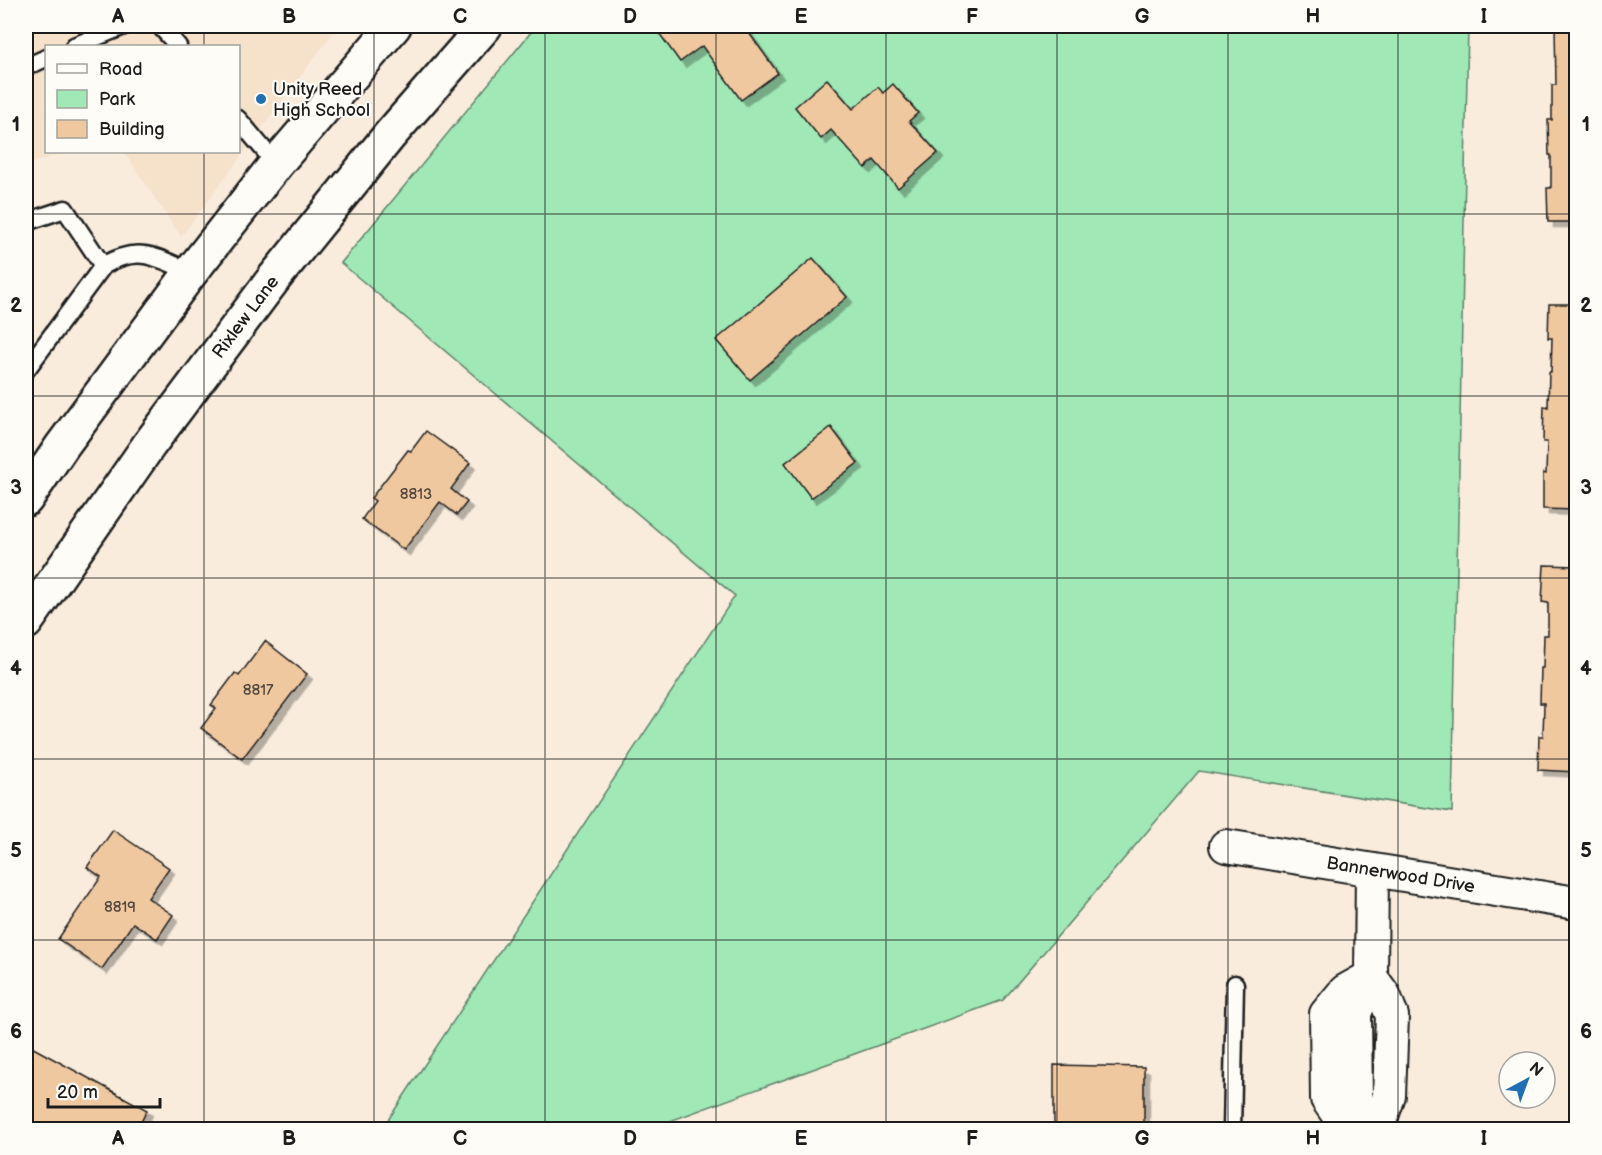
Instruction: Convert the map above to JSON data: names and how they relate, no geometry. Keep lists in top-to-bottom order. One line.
{"streets":{"street":["Rixlew Lane","Bannerwood Drive"]},"places":["Unity Reed High School"],"house_numbers":["8813","8817","8819"],"legend":["Road","Park","Building"],"scale_bar":"20 m","north":"top right","grid":{"columns":["A","B","C","D","E","F","G","H","I"],"rows":["1","2","3","4","5","6"]}}
